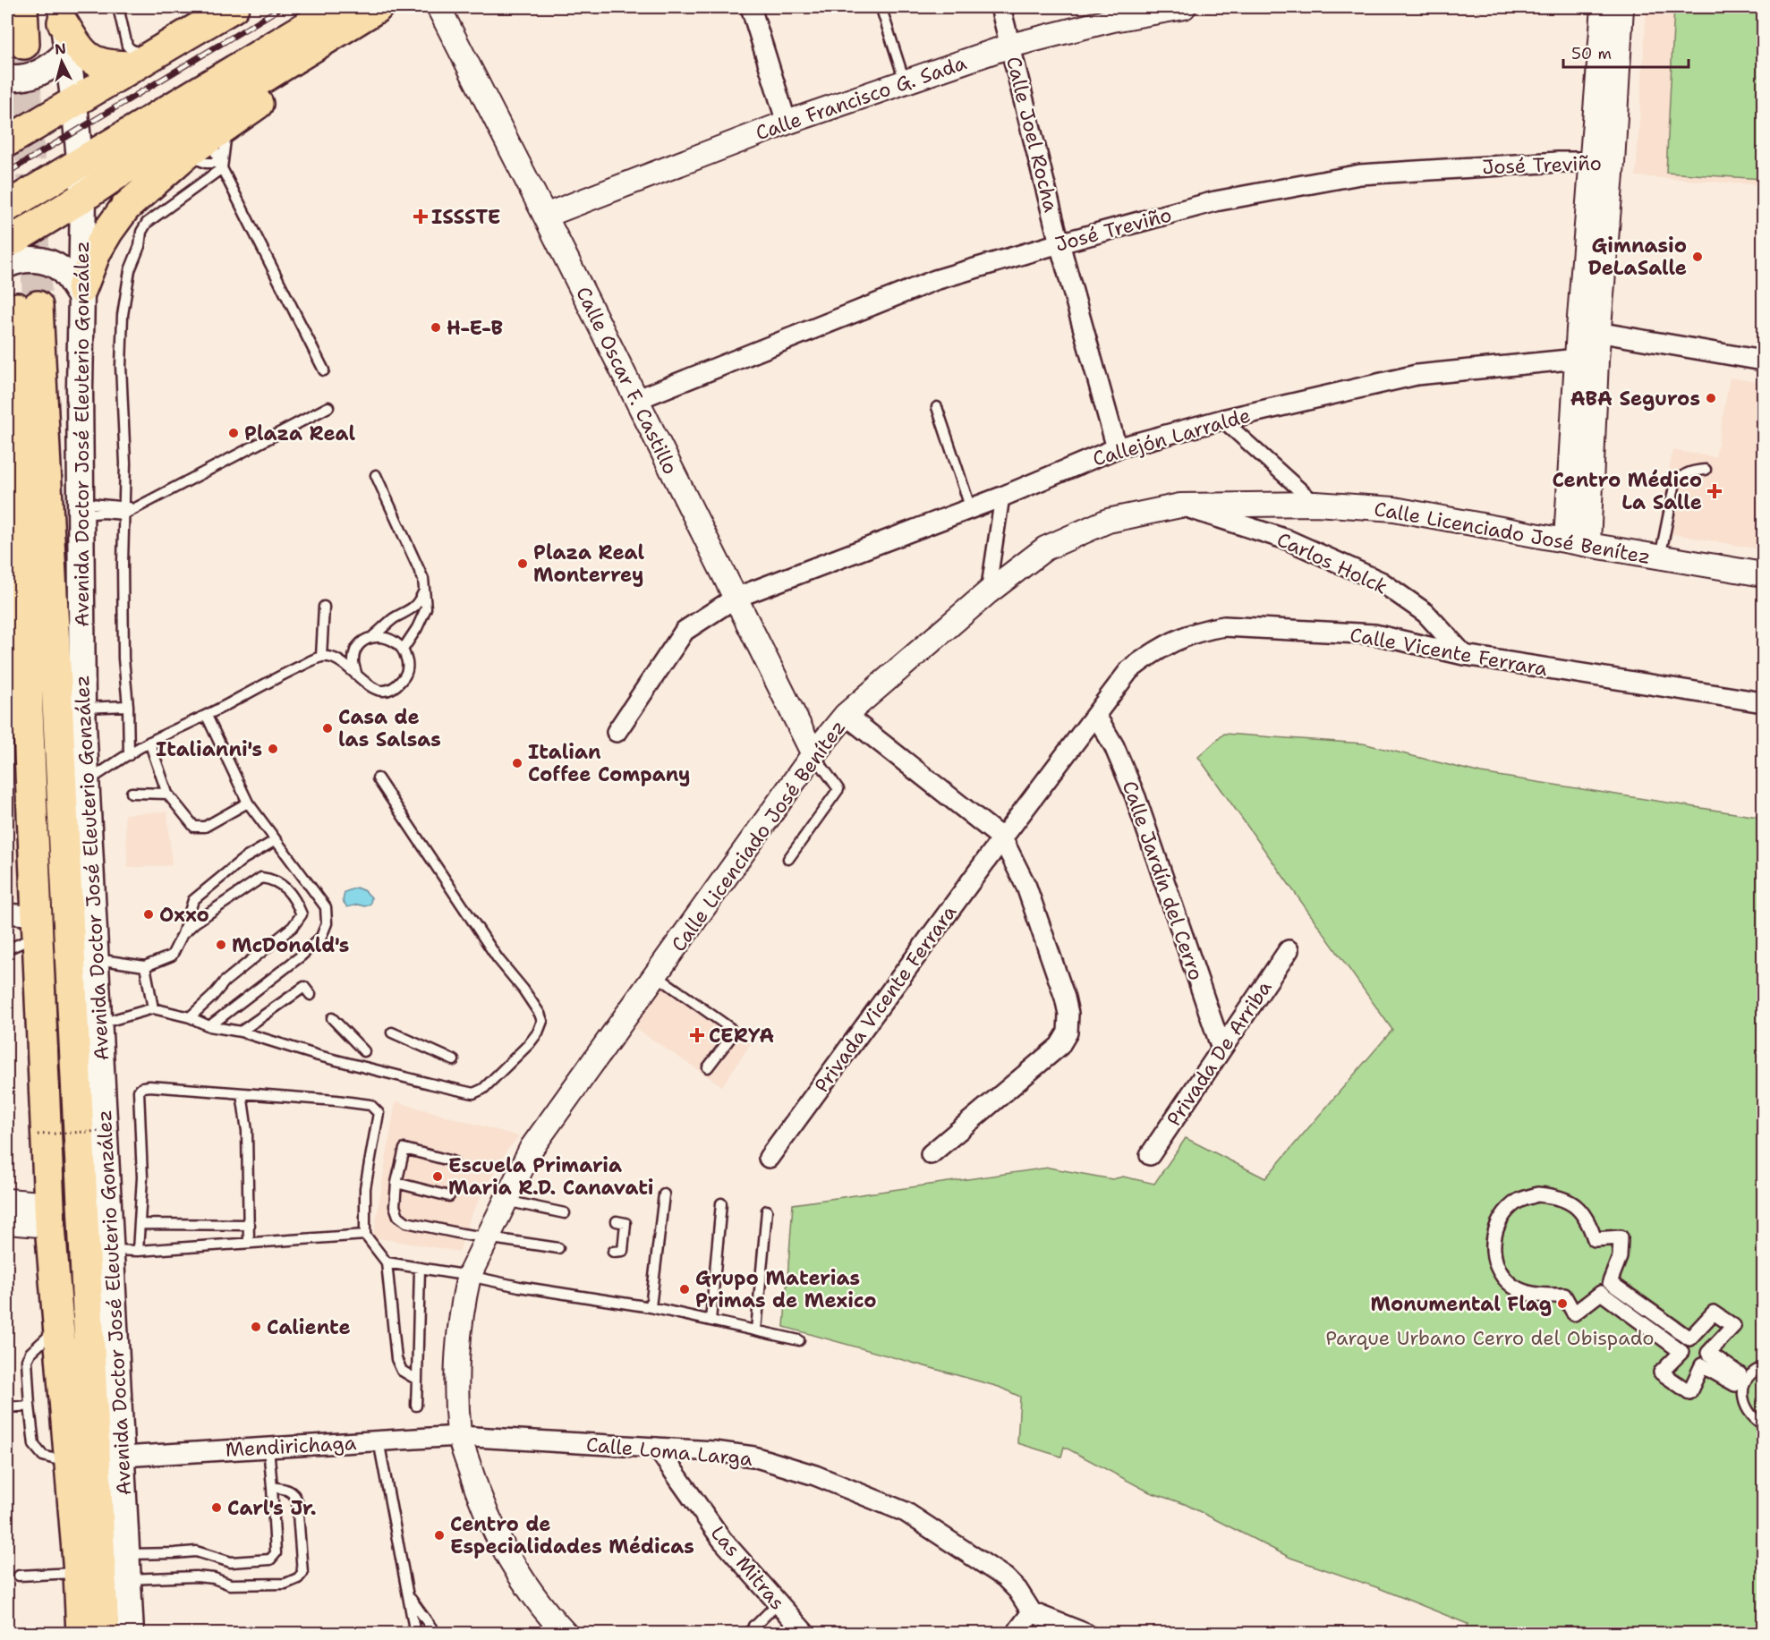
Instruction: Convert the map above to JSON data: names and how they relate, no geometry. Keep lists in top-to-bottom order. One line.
{"streets":{"main road":["Avenida Doctor José Eleuterio González"],"street":["Calle Francisco G. Sada","Calle Joel Rocha","José Treviño","Calle Oscar F. Castillo","Callejón Larralde","Calle Licenciado José Benítez","Carlos Holck","Calle Vicente Ferrara","Calle Jardín del Cerro","Privada Vicente Ferrara","Privada De Arriba","Mendirichaga","Calle Loma Larga","Las Mitras"]},"crossings":[["Calle Francisco G. Sada","Calle Joel Rocha"],["Calle Francisco G. Sada","Calle Oscar F. Castillo"],["Calle Joel Rocha","José Treviño"],["Calle Joel Rocha","Callejón Larralde"],["José Treviño","Calle Oscar F. Castillo"],["Calle Oscar F. Castillo","Callejón Larralde"],["Calle Oscar F. Castillo","Calle Licenciado José Benítez"],["Avenida Doctor José Eleuterio González","Mendirichaga"],["Calle Licenciado José Benítez","Carlos Holck"],["Calle Licenciado José Benítez","Mendirichaga"],["Calle Licenciado José Benítez","Calle Loma Larga"],["Carlos Holck","Calle Vicente Ferrara"],["Calle Vicente Ferrara","Calle Jardín del Cerro"],["Calle Vicente Ferrara","Privada Vicente Ferrara"],["Calle Jardín del Cerro","Privada De Arriba"],["Mendirichaga","Calle Loma Larga"],["Calle Loma Larga","Las Mitras"]],"parks":["Parque Urbano Cerro del Obispado"],"places":{"health":["ISSSTE","Centro Médico La Salle","CERYA"],"other":["Gimnasio DeLaSalle","H-E-B","ABA Seguros","Plaza Real","Plaza Real Monterrey","Casa de las Salsas","Italianni's","Italian Coffee Company","Oxxo","McDonald's","Escuela Primaria Maria R.D. Canavati","Grupo Materias Primas de Mexico","Monumental Flag","Caliente","Carl's Jr.","Centro de Especialidades Médicas"]},"scale_bar":"50 m","north":"top"}
